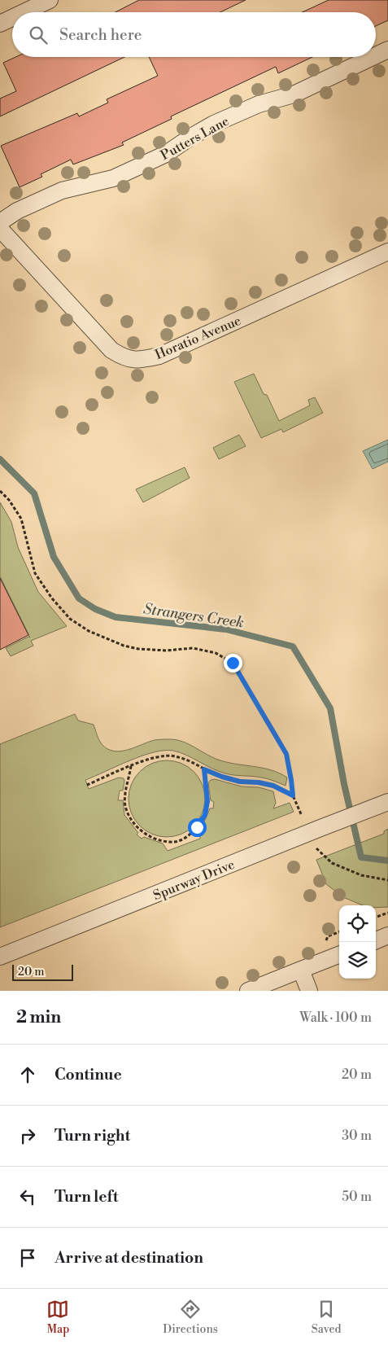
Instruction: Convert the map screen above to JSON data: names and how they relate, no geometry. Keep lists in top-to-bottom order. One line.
{"streets":{"street":["Putters Lane","Horatio Avenue","Spurway Drive"]},"water":["Strangers Creek"],"scale_bar":"20 m","page":{"search":"Search here","scale":"20 m","heading":["2 min","Walk · 100 m"],"list":[["Continue","20 m"],["Turn right","30 m"],["Turn left","50 m"],"Arrive at destination"],"nav":["Map","Directions","Saved"]}}
